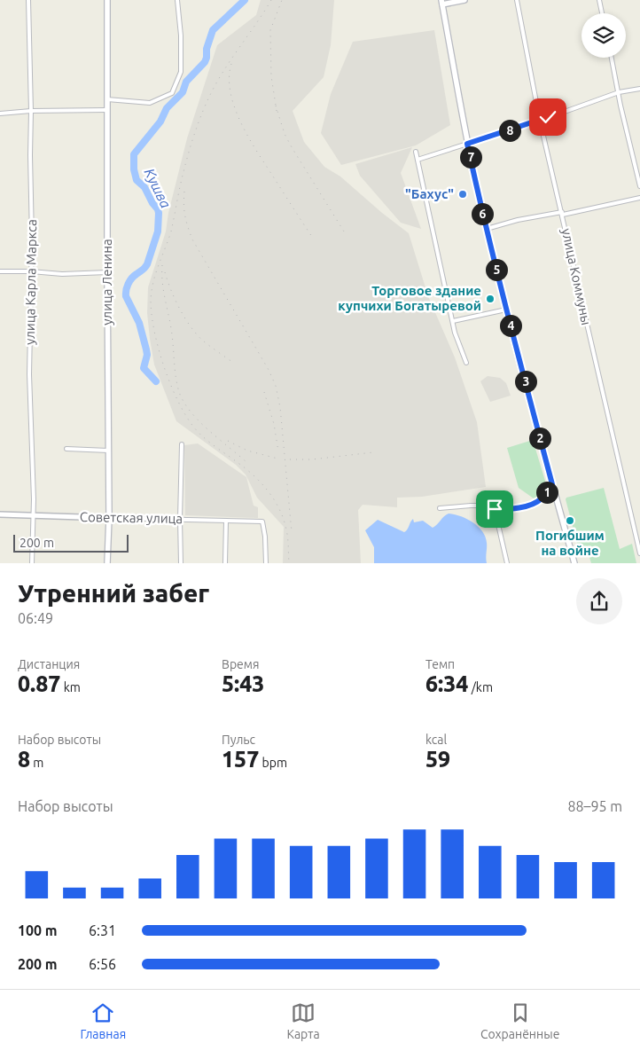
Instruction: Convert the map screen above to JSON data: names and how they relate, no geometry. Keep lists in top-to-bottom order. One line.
{"streets":{"main road":["улица Ленина"],"street":["улица Коммуны","улица Карла Маркса","Советская улица"]},"crossings":[["улица Карла Маркса","Советская улица"],["улица Ленина","Советская улица"]],"water":["Кушва"],"places":["\"Бахус\"","Торговое здание купчихи Богатыревой","Погибшим на войне"],"scale_bar":"200 m","page":{"pins":["8","7","6","5","4","3","2","1"],"scale":"200 m","heading":["Утренний забег","06:49"],"stats":[["Дистанция","0.87 km"],["Время","5:43"],["Темп","6:34 /km"],["Набор высоты","8 m"],["Пульс","157 bpm"],["kcal","59"]],"chart":["Набор высоты","88–95 m"],"list":[{"name":"100 m","note":"6:31"},{"name":"200 m","note":"6:56"}],"tabs":["Главная","Карта","Сохранённые"]}}
